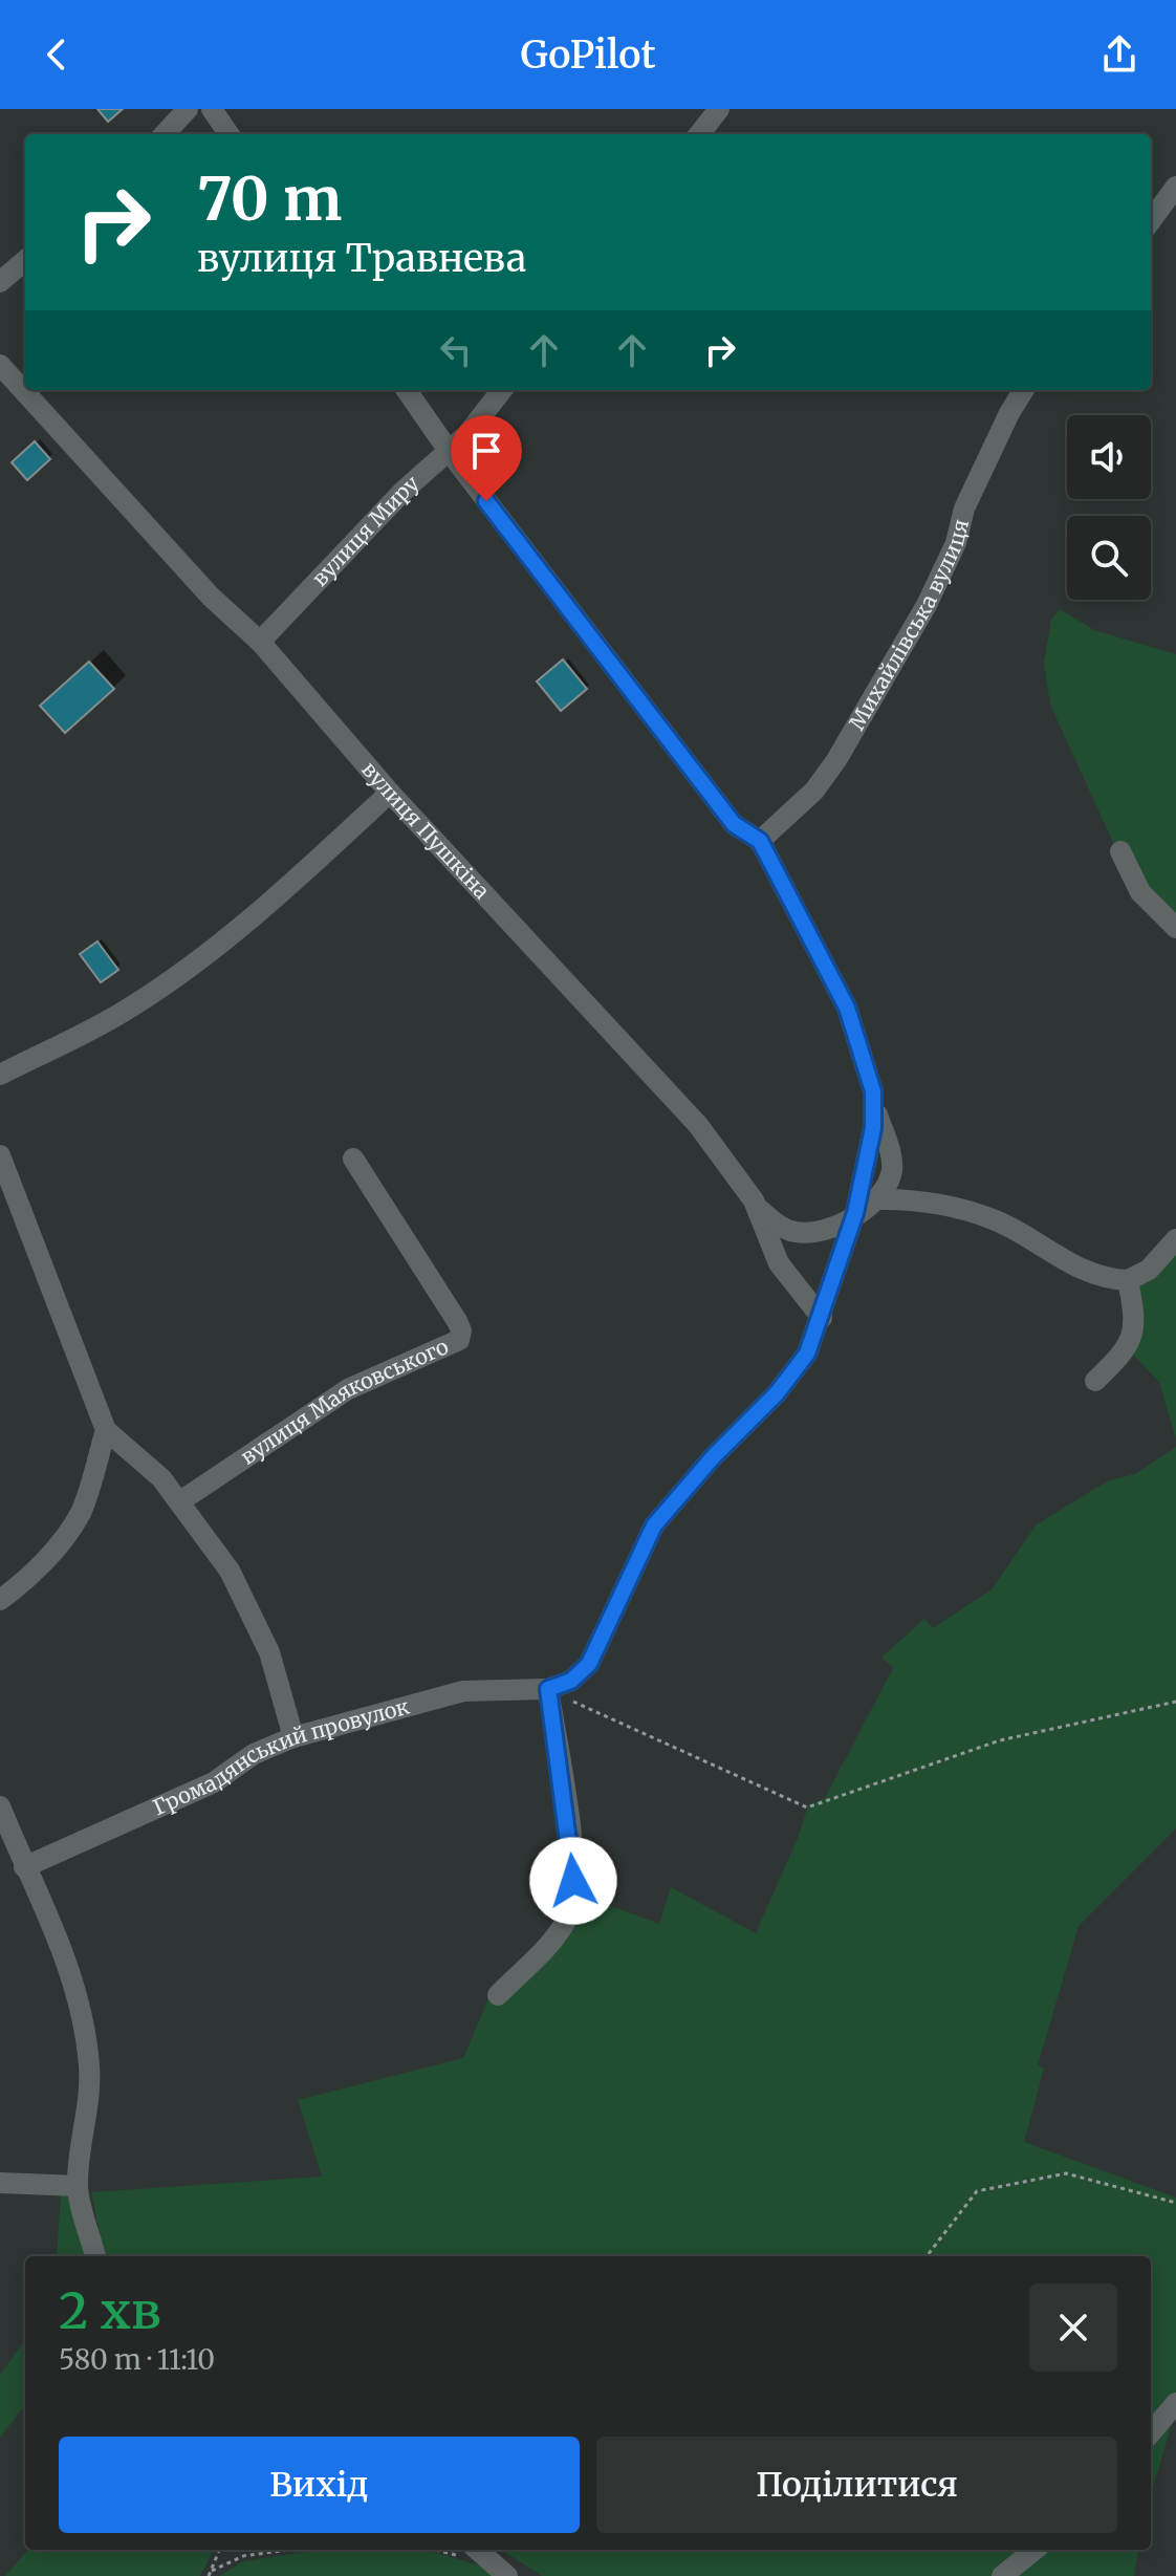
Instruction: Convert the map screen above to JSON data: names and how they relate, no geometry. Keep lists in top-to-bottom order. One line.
{"streets":{"street":["вулиця Миру","Михайлівська вулиця","вулиця Пушкіна","вулиця Маяковського","Громадянський провулок"]},"crossings":[["вулиця Миру","вулиця Пушкіна"]],"page":{"header":"GoPilot","turn":["70 m","вулиця Травнева"],"heading":["2 хв","580 m · 11:10"],"buttons":["Вихід","Поділитися"]}}
